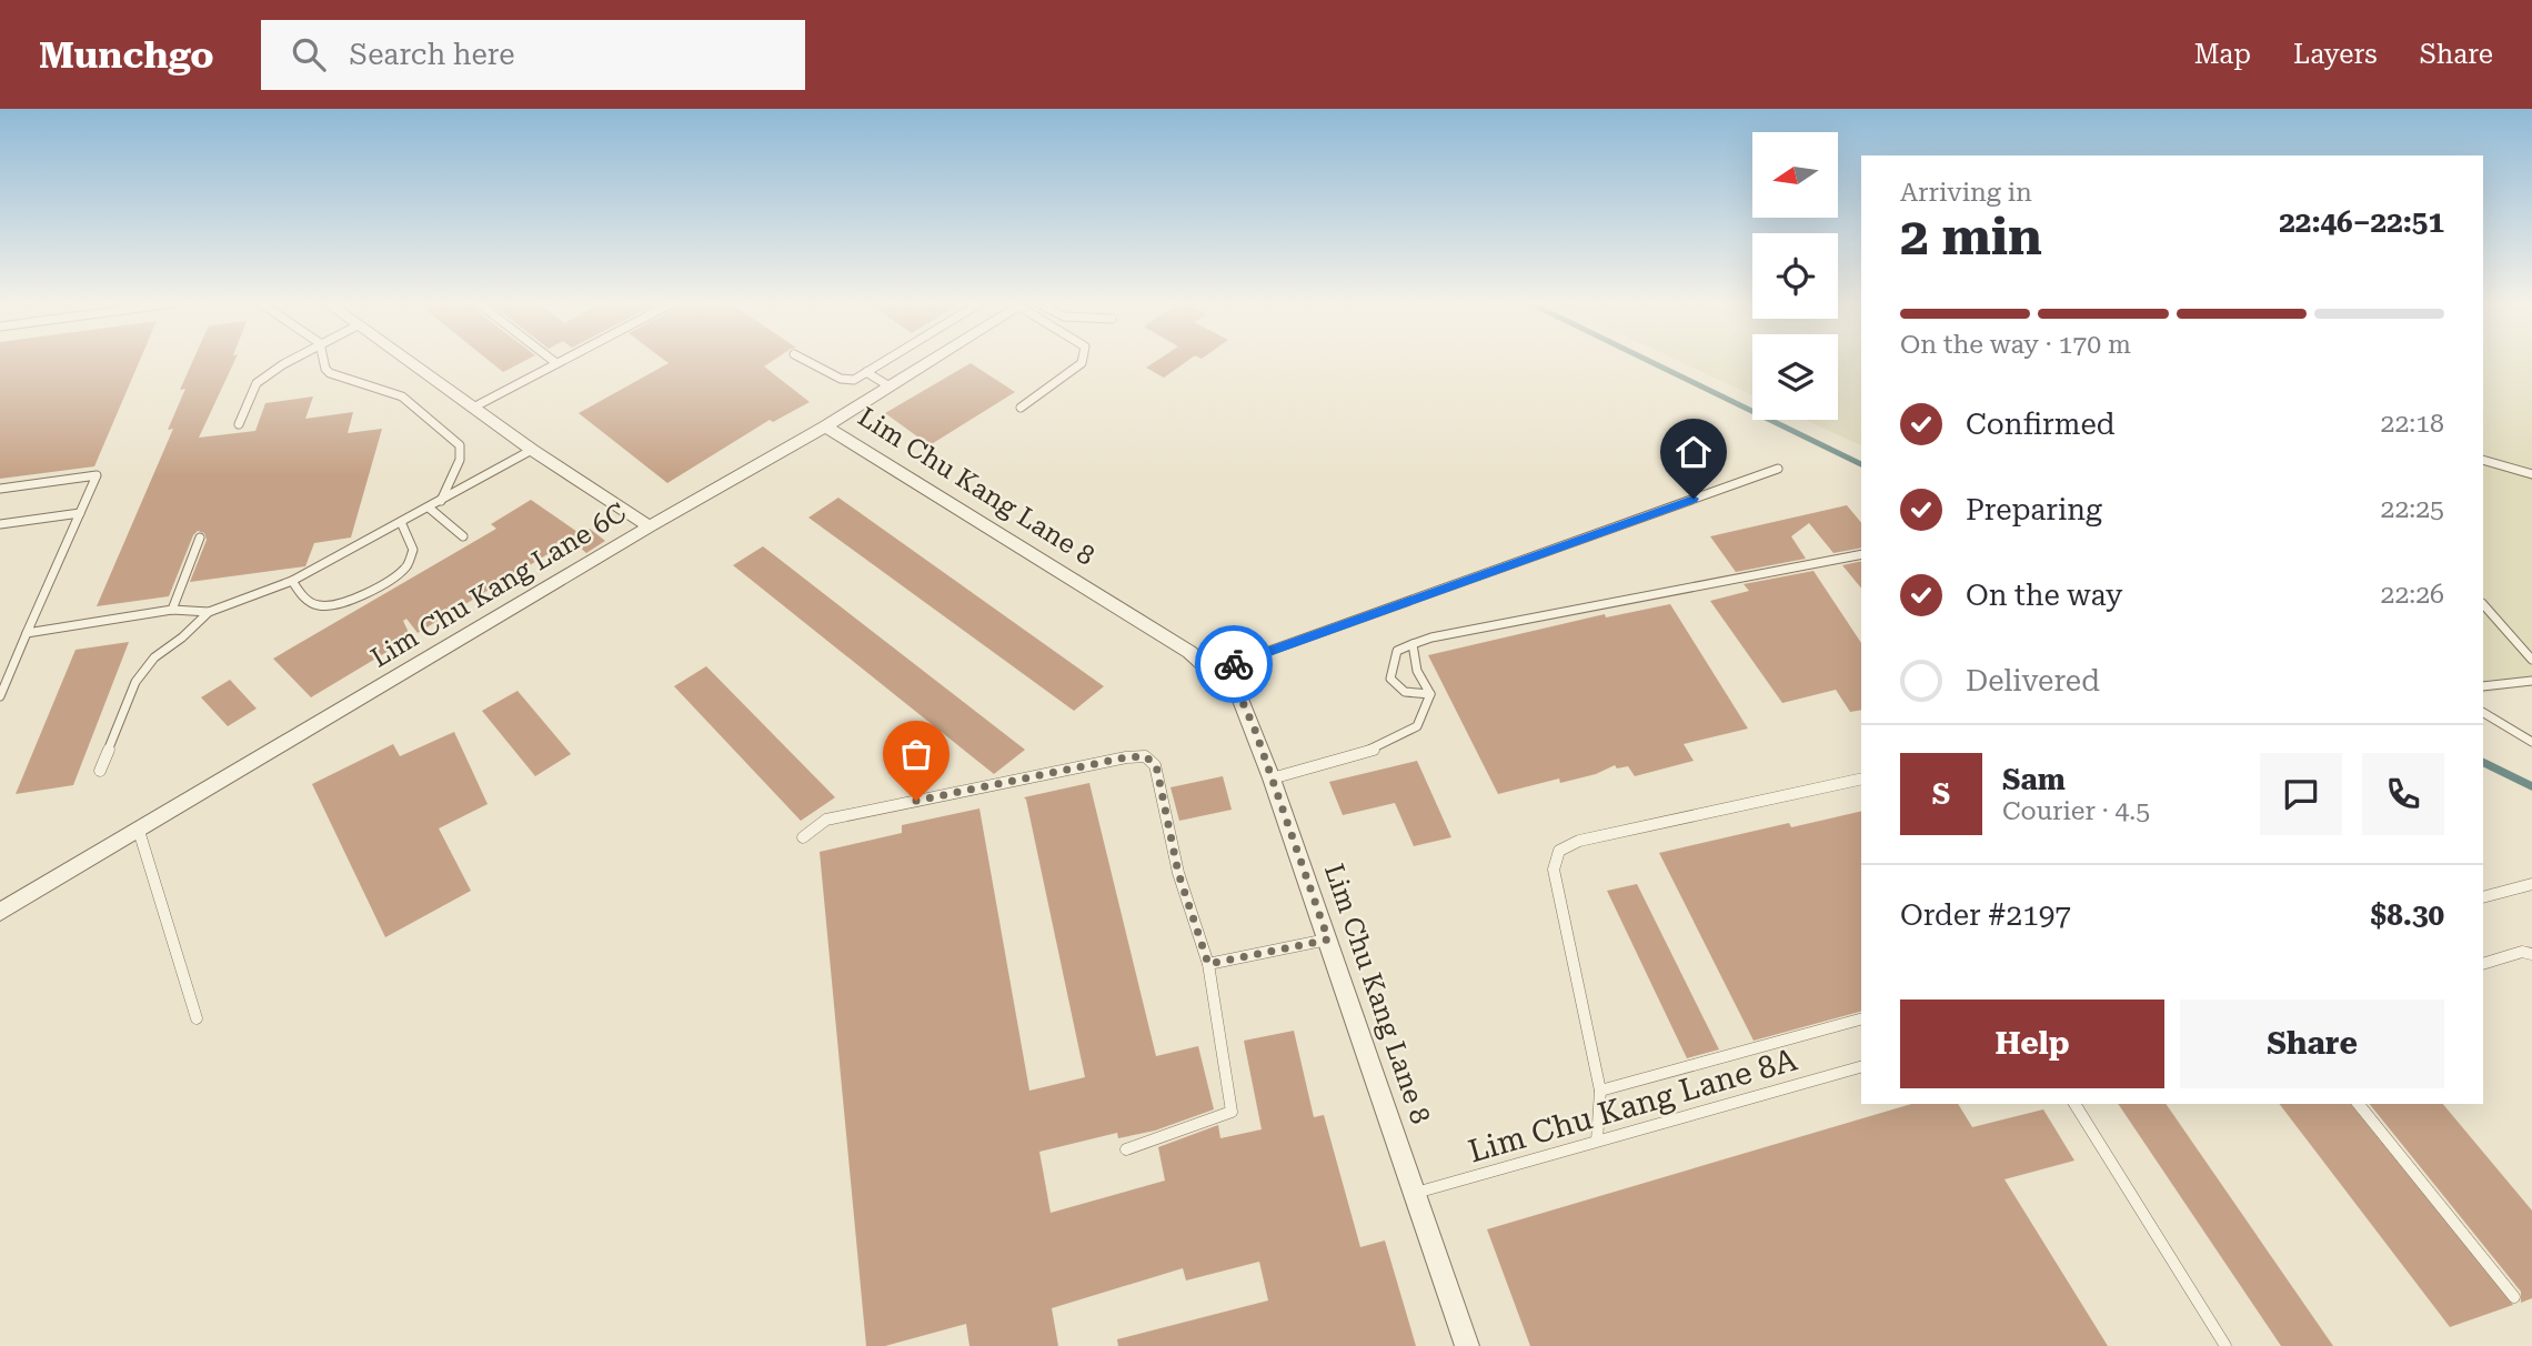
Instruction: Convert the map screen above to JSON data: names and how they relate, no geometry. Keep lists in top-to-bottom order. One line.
{"streets":{"street":["Lim Chu Kang Lane 8","Lim Chu Kang Lane 6C"],"lane":["Lim Chu Kang Lane 8A"]},"crossings":[["Lim Chu Kang Lane 8","Lim Chu Kang Lane 6C"],["Lim Chu Kang Lane 8","Lim Chu Kang Lane 8A"]],"north":"left","page":{"header":"Munchgo","search":"Search here","nav":["Map","Layers","Share"],"heading":["2 min","Arriving in","22:46–22:51"],"panel":["Sam","Courier · 4.5","Order #2197","$8.30"],"bar":"On the way · 170 m","list":[["Confirmed","22:18"],["Preparing","22:25"],["On the way","22:26"],"Delivered"],"round":"S","buttons":["Help","Share"]}}
